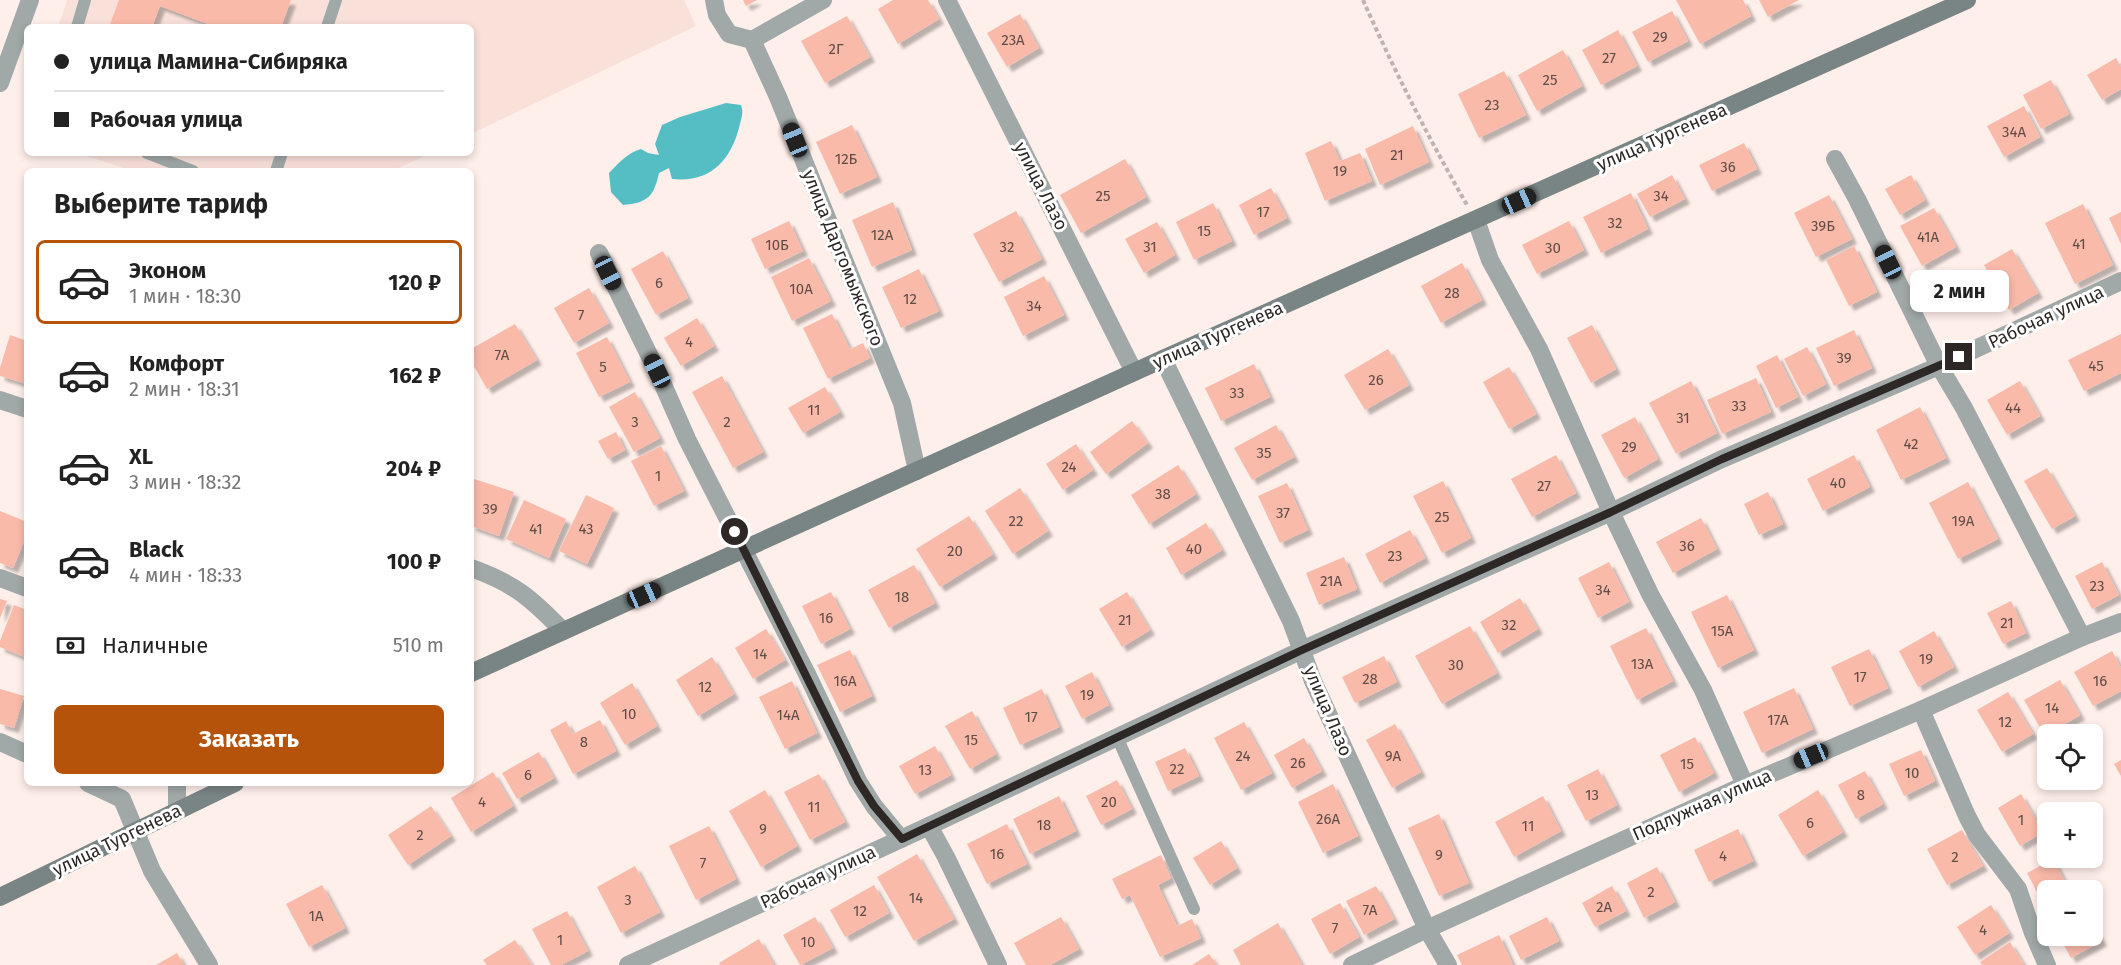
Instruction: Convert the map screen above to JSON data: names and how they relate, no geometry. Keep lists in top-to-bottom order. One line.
{"streets":{"street":["улица Тургенева","улица Лазо","улица Даргомыжского","Рабочая улица","Подлужная улица"]},"crossings":[["улица Тургенева","улица Лазо"],["улица Тургенева","улица Даргомыжского"],["улица Лазо","Рабочая улица"],["улица Лазо","Подлужная улица"]],"house_numbers":["29","23А","2Г","27","25","23","34А","21","12Б","36","19","25","34","17","32","39Б","15","12А","41А","41","10Б","32","31","30","6","10А","28","12","34","7","4","7А","39","45","5","26","33","33","44","11","31","3","2","42","29","35","24","1","40","27","38","39","37","25","22","19А","41","43","36","40","20","23","21А","23","34","18","16","21","21","32","15А","14","19","13А","30","17","28","16А","16","12","19","14","10","14А","17","17А","12","15","8","24","9А","26","15","22","13","10","6","13","8","4","20","11","26А","1","6","18","11","9","2","16","9","4","2","7","2","14","3","2А","7А","12","1А","7","4","1","10"],"page":{"banner":["улица Мамина-Сибиряка","Рабочая улица"],"heading":"Выберите тариф","list":[{"name":"Эконом","note":"1 мин · 18:30","value":"120 ₽"},{"name":"Комфорт","note":"2 мин · 18:31","value":"162 ₽"},{"name":"XL","note":"3 мин · 18:32","value":"204 ₽"},{"name":"Black","note":"4 мин · 18:33","value":"100 ₽"}],"bubble":"2 мин","pay":["Наличные","510 m"],"buttons":"Заказать","map_buttons":["+","−"]}}
